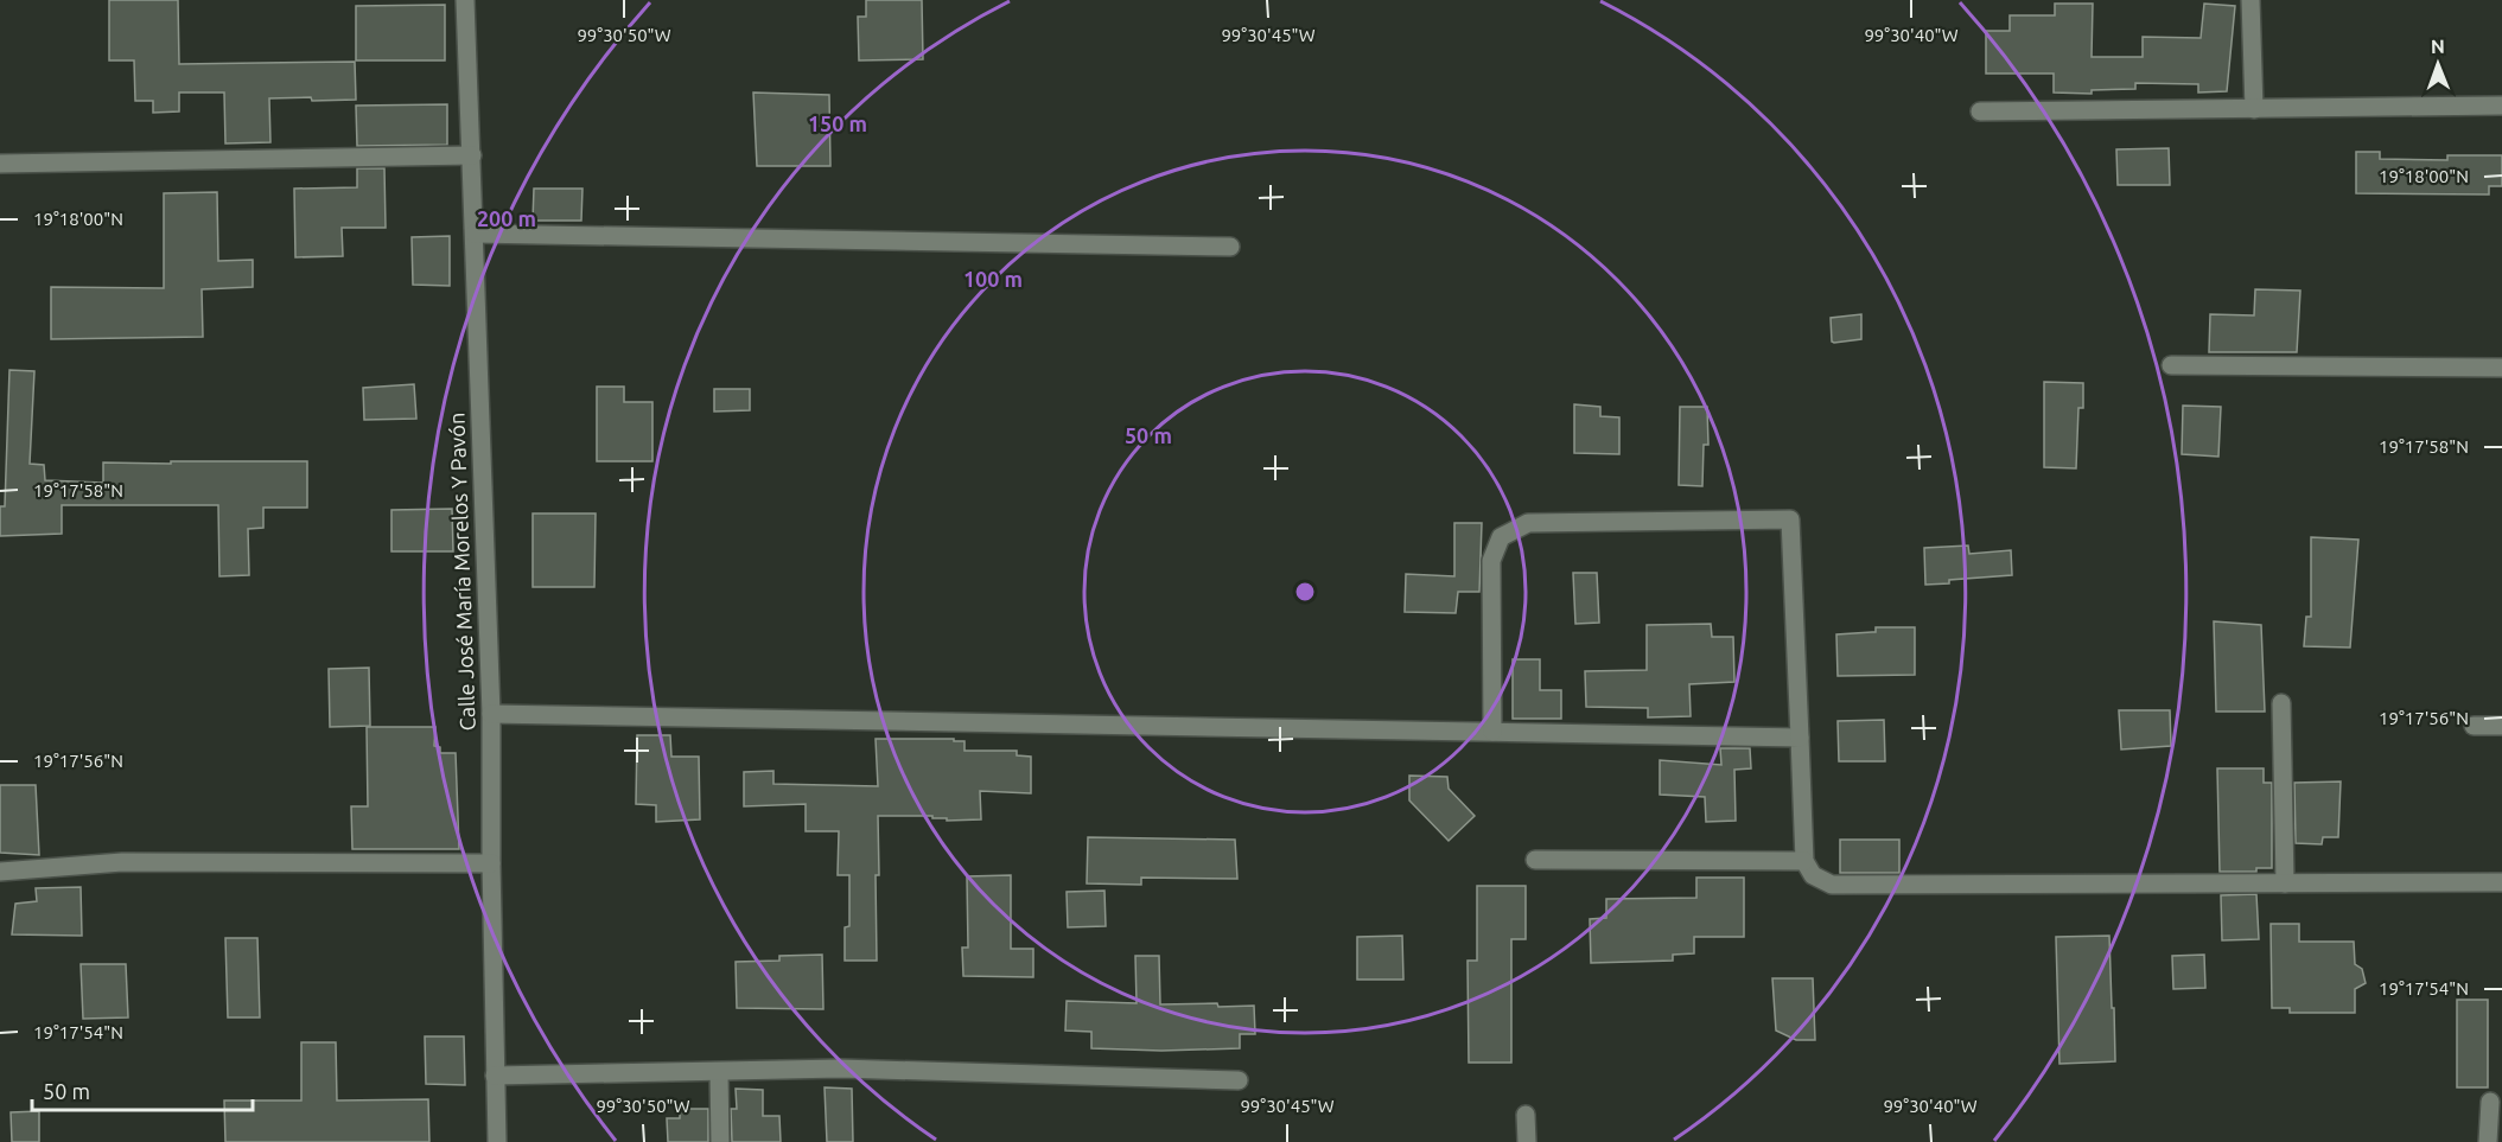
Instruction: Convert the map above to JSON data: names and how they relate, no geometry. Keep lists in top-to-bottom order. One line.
{"streets":{"street":["Calle José María Morelos Y Pavón"]},"scale_bar":"50 m","north":"top","coordinates":["99°30'50\"W","99°30'45\"W","99°30'40\"W","19°18'00\"N","19°17'58\"N","19°17'56\"N","19°17'54\"N"],"rings":["150 m","200 m","100 m","50 m"]}
